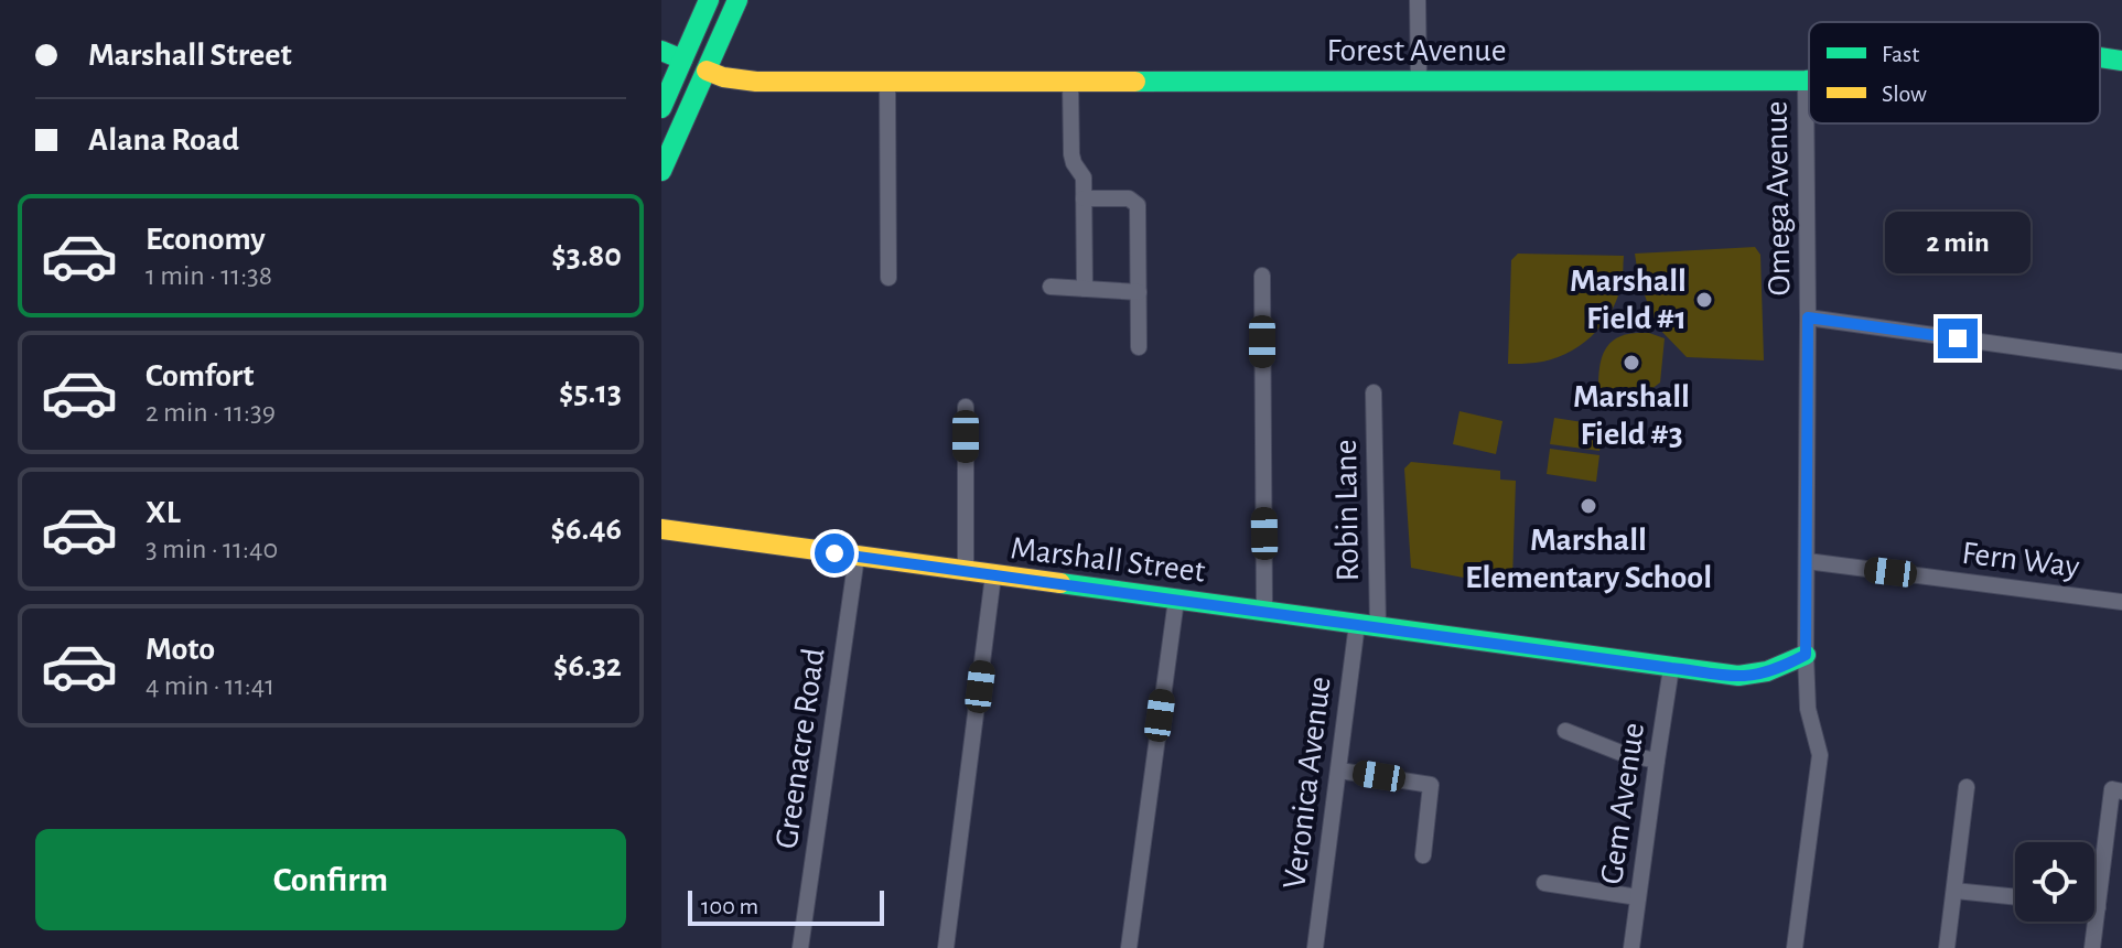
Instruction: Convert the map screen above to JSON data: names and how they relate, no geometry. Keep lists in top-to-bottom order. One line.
{"streets":{"street":["Forest Avenue","Omega Avenue","Robin Lane","Marshall Street","Fern Way","Greenacre Road","Veronica Avenue","Gem Avenue"]},"crossings":[["Forest Avenue","Omega Avenue"],["Omega Avenue","Marshall Street"],["Omega Avenue","Fern Way"],["Robin Lane","Marshall Street"],["Robin Lane","Veronica Avenue"],["Marshall Street","Greenacre Road"],["Marshall Street","Veronica Avenue"],["Marshall Street","Gem Avenue"]],"places":["Marshall Field #1","Marshall Field #3","Marshall Elementary School"],"legend":["Fast","Slow"],"scale_bar":"100 m","page":{"banner":["Marshall Street","Alana Road"],"list":[{"name":"Economy","note":"1 min · 11:38","value":"$3.80"},{"name":"Comfort","note":"2 min · 11:39","value":"$5.13"},{"name":"XL","note":"3 min · 11:40","value":"$6.46"},{"name":"Moto","note":"4 min · 11:41","value":"$6.32"}],"bubble":"2 min","buttons":"Confirm","scale":"100 m"}}
